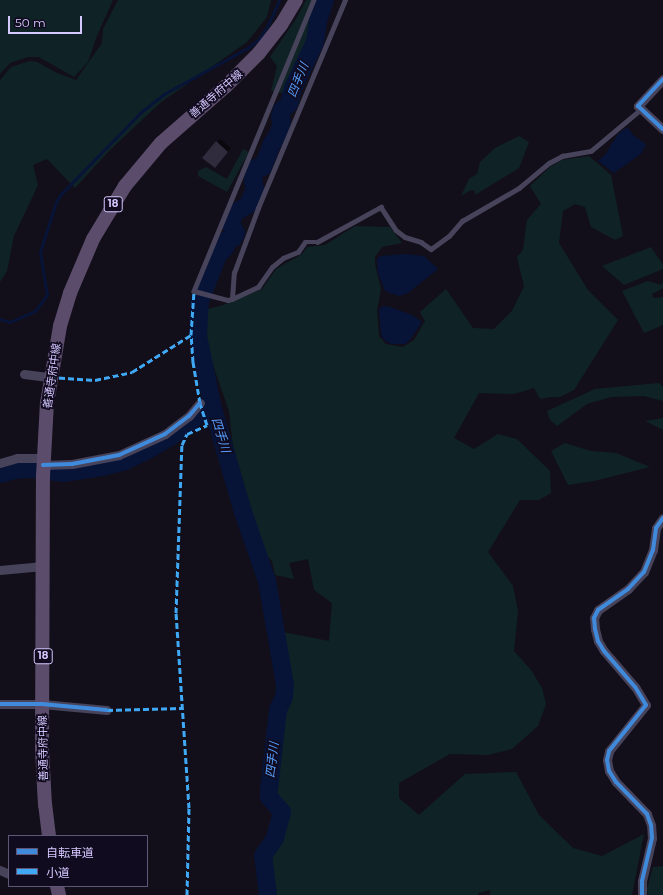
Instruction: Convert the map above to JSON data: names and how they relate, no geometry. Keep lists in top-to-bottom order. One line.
{"streets":{"main road":["善通寺府中線","18"]},"water":["四手川"],"legend":["自転車道","小道"],"scale_bar":"50 m"}
